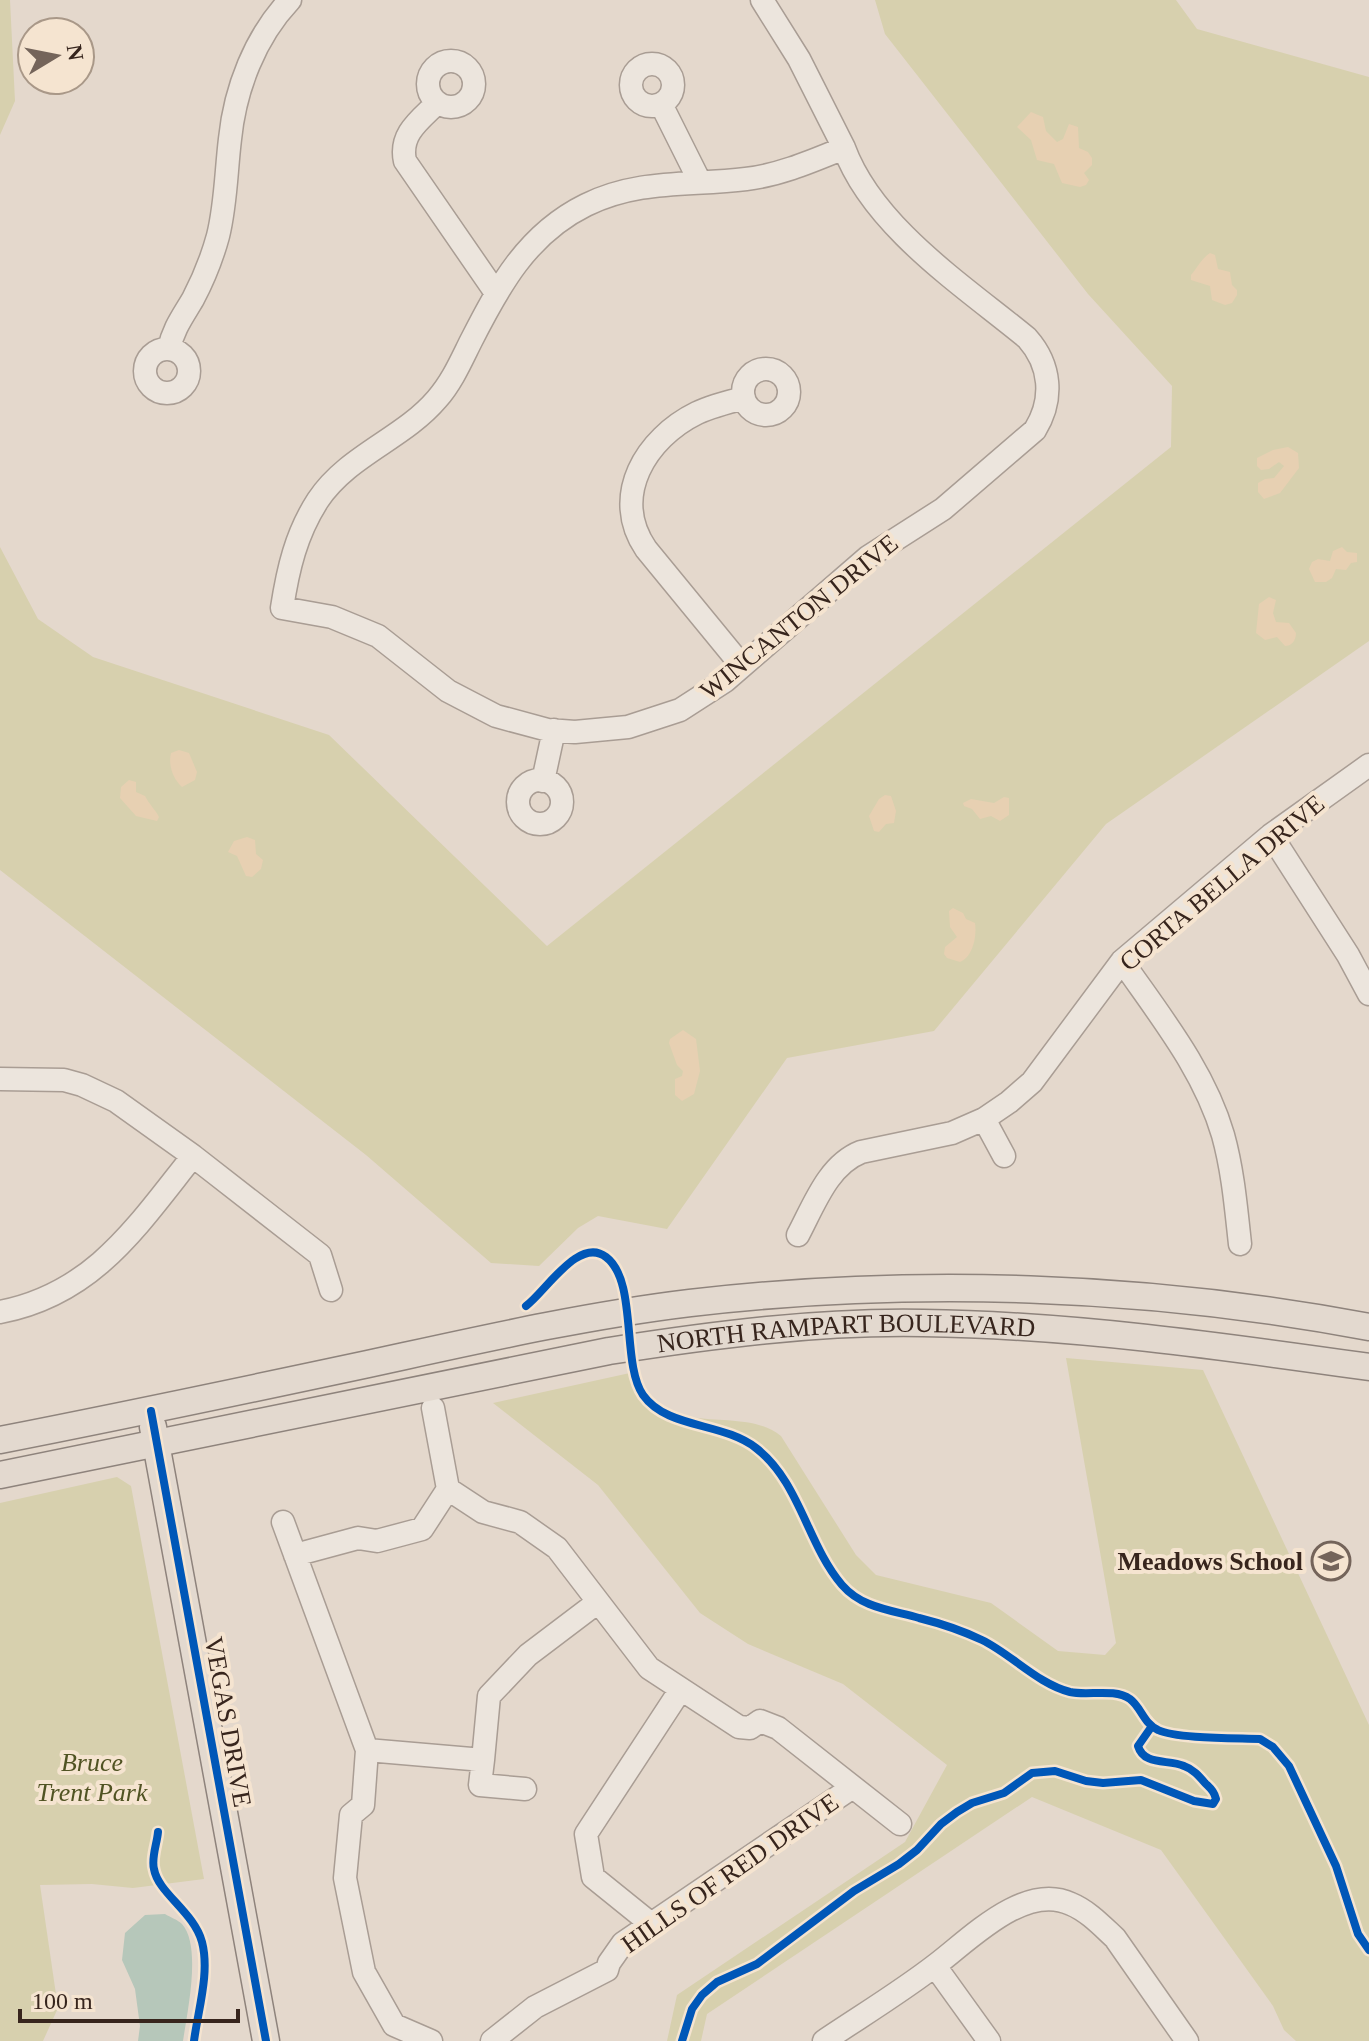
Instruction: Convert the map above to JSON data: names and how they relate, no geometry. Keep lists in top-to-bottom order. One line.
{"streets":{"main road":["NORTH RAMPART BOULEVARD","VEGAS DRIVE"],"street":["WINCANTON DRIVE","CORTA BELLA DRIVE","HILLS OF RED DRIVE"]},"crossings":[["NORTH RAMPART BOULEVARD","VEGAS DRIVE"]],"parks":["Bruce Trent Park"],"places":{"school or university":["Meadows School"]},"scale_bar":"100 m","north":"right"}
